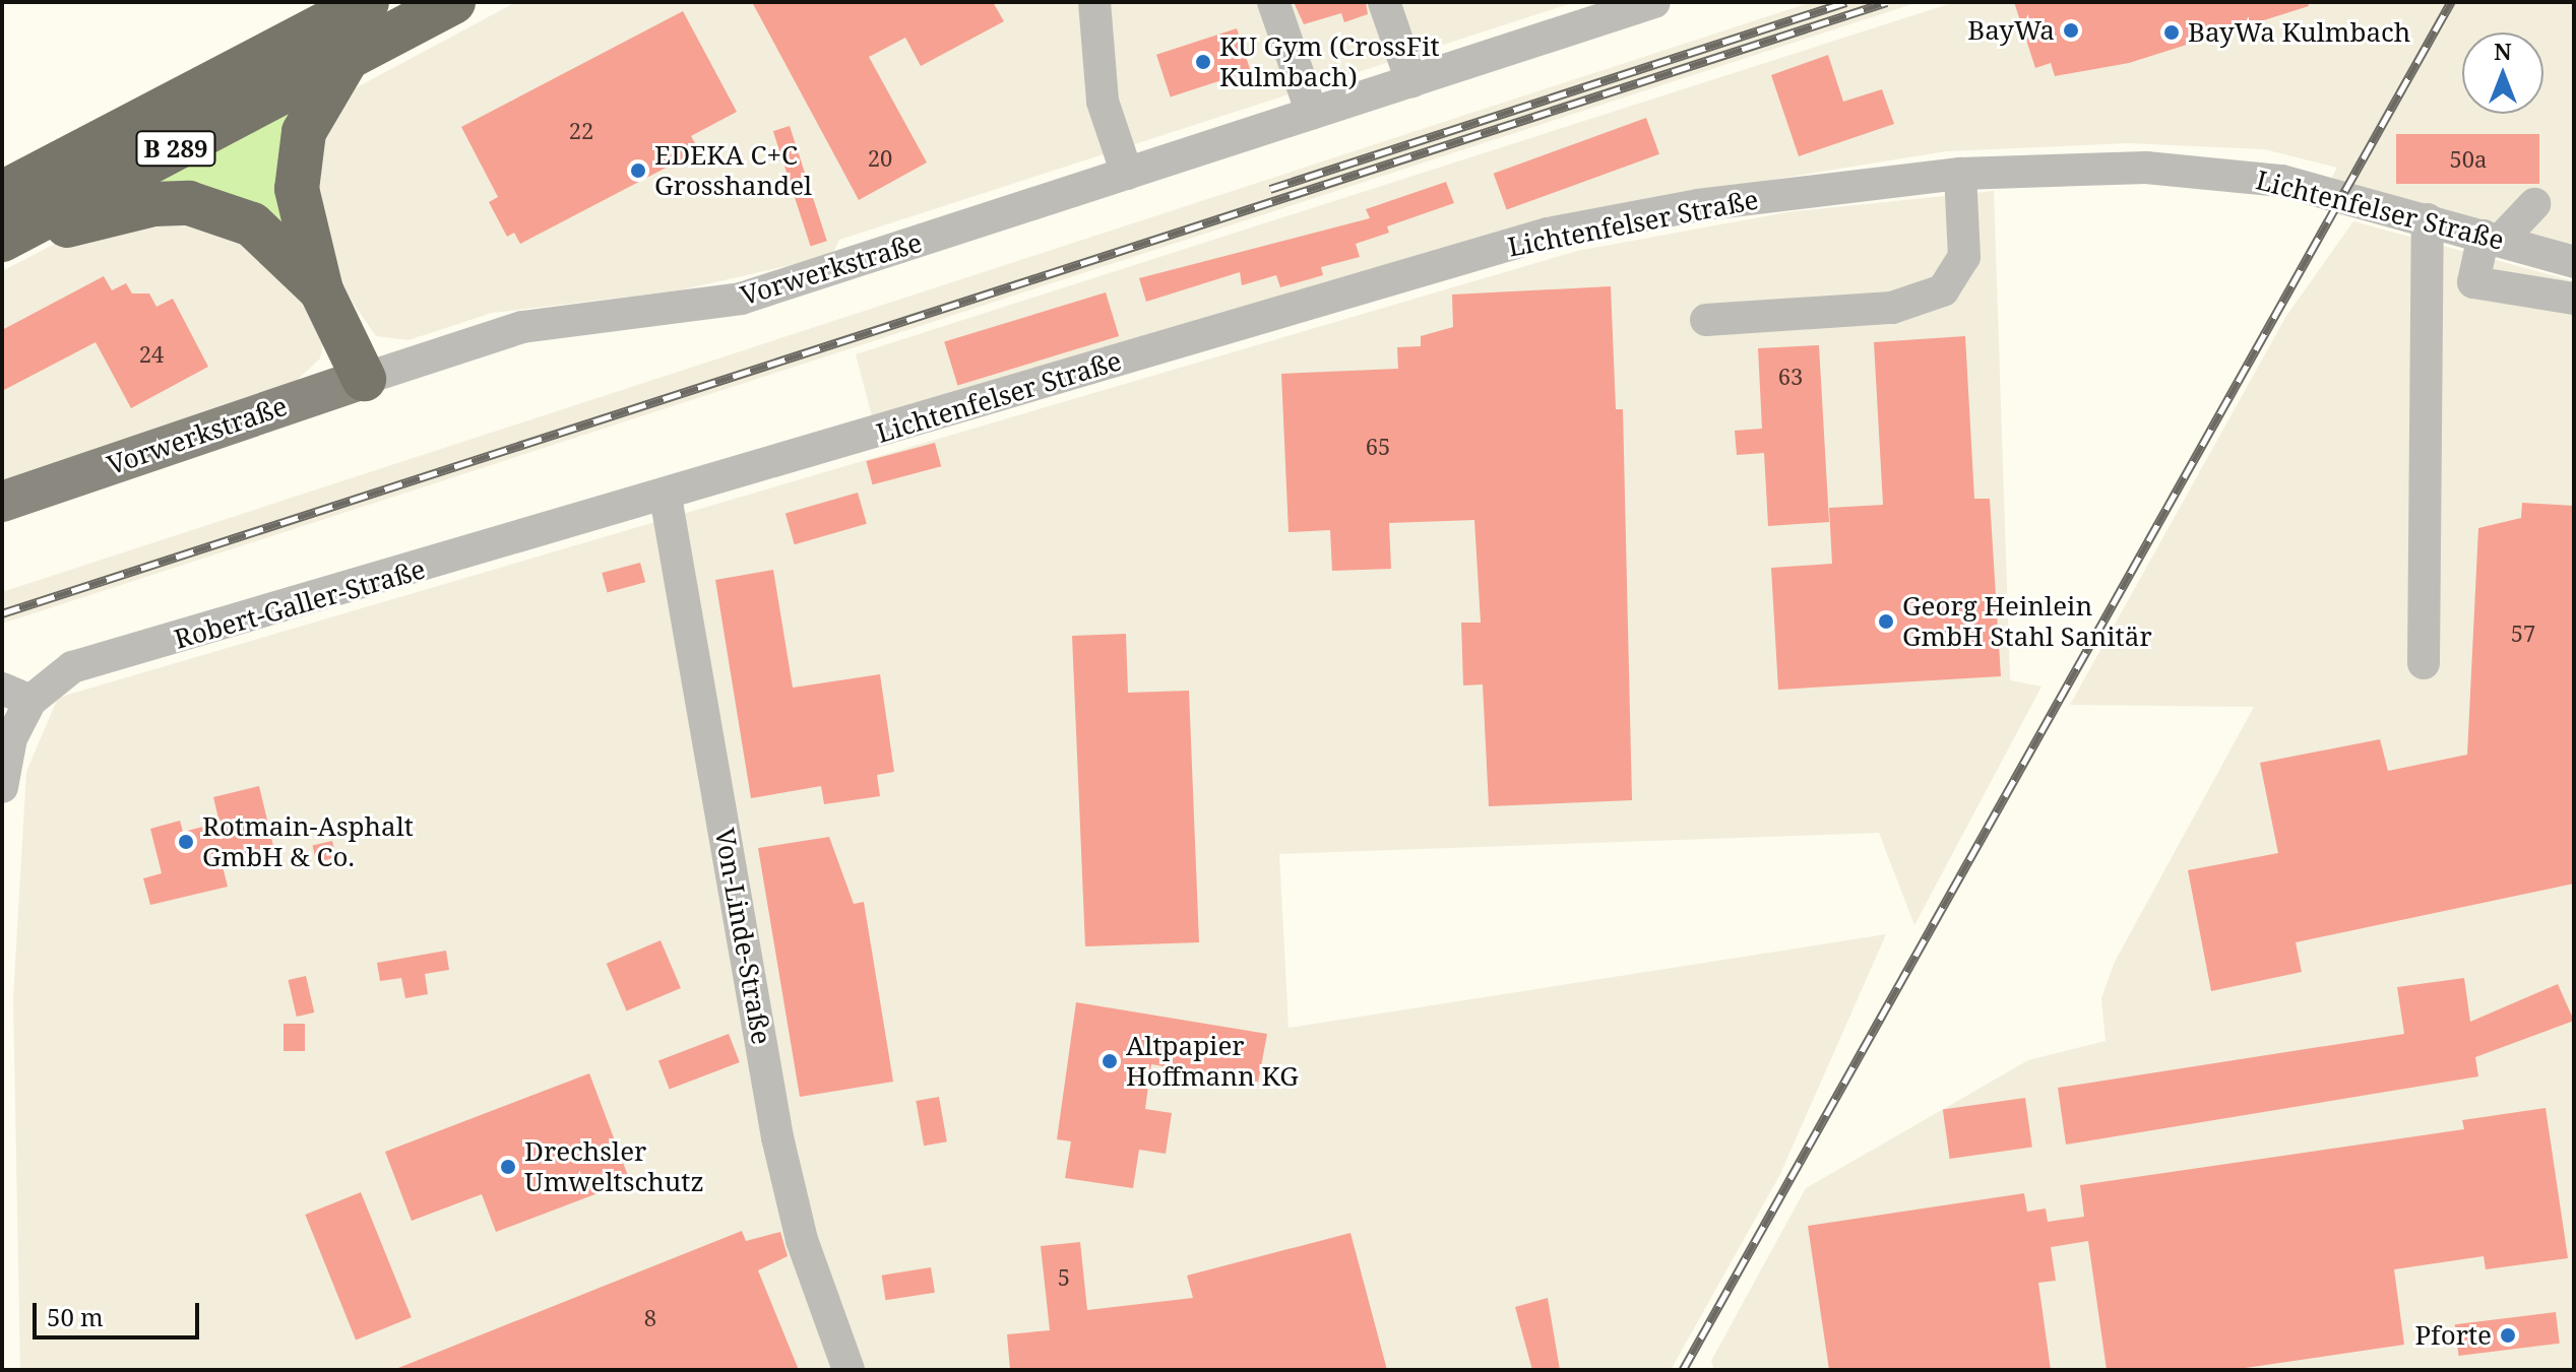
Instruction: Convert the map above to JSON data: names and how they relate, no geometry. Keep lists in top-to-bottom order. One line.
{"streets":{"highway":["B 289"],"main road":["Vorwerkstraße"],"street":["Lichtenfelser Straße","Robert-Galler-Straße","Von-Linde-Straße"]},"crossings":[["Lichtenfelser Straße","Robert-Galler-Straße"],["Lichtenfelser Straße","Von-Linde-Straße"],["Robert-Galler-Straße","Von-Linde-Straße"]],"places":["BayWa","BayWa Kulmbach","KU Gym (CrossFit Kulmbach)","EDEKA C+C Grosshandel","Georg Heinlein GmbH Stahl Sanitär","Rotmain-Asphalt GmbH & Co.","Altpapier Hoffmann KG","Drechsler Umweltschutz","Pforte"],"house_numbers":["22","20","50a","24","63","65","57","5","8"],"scale_bar":"50 m","north":"top"}
